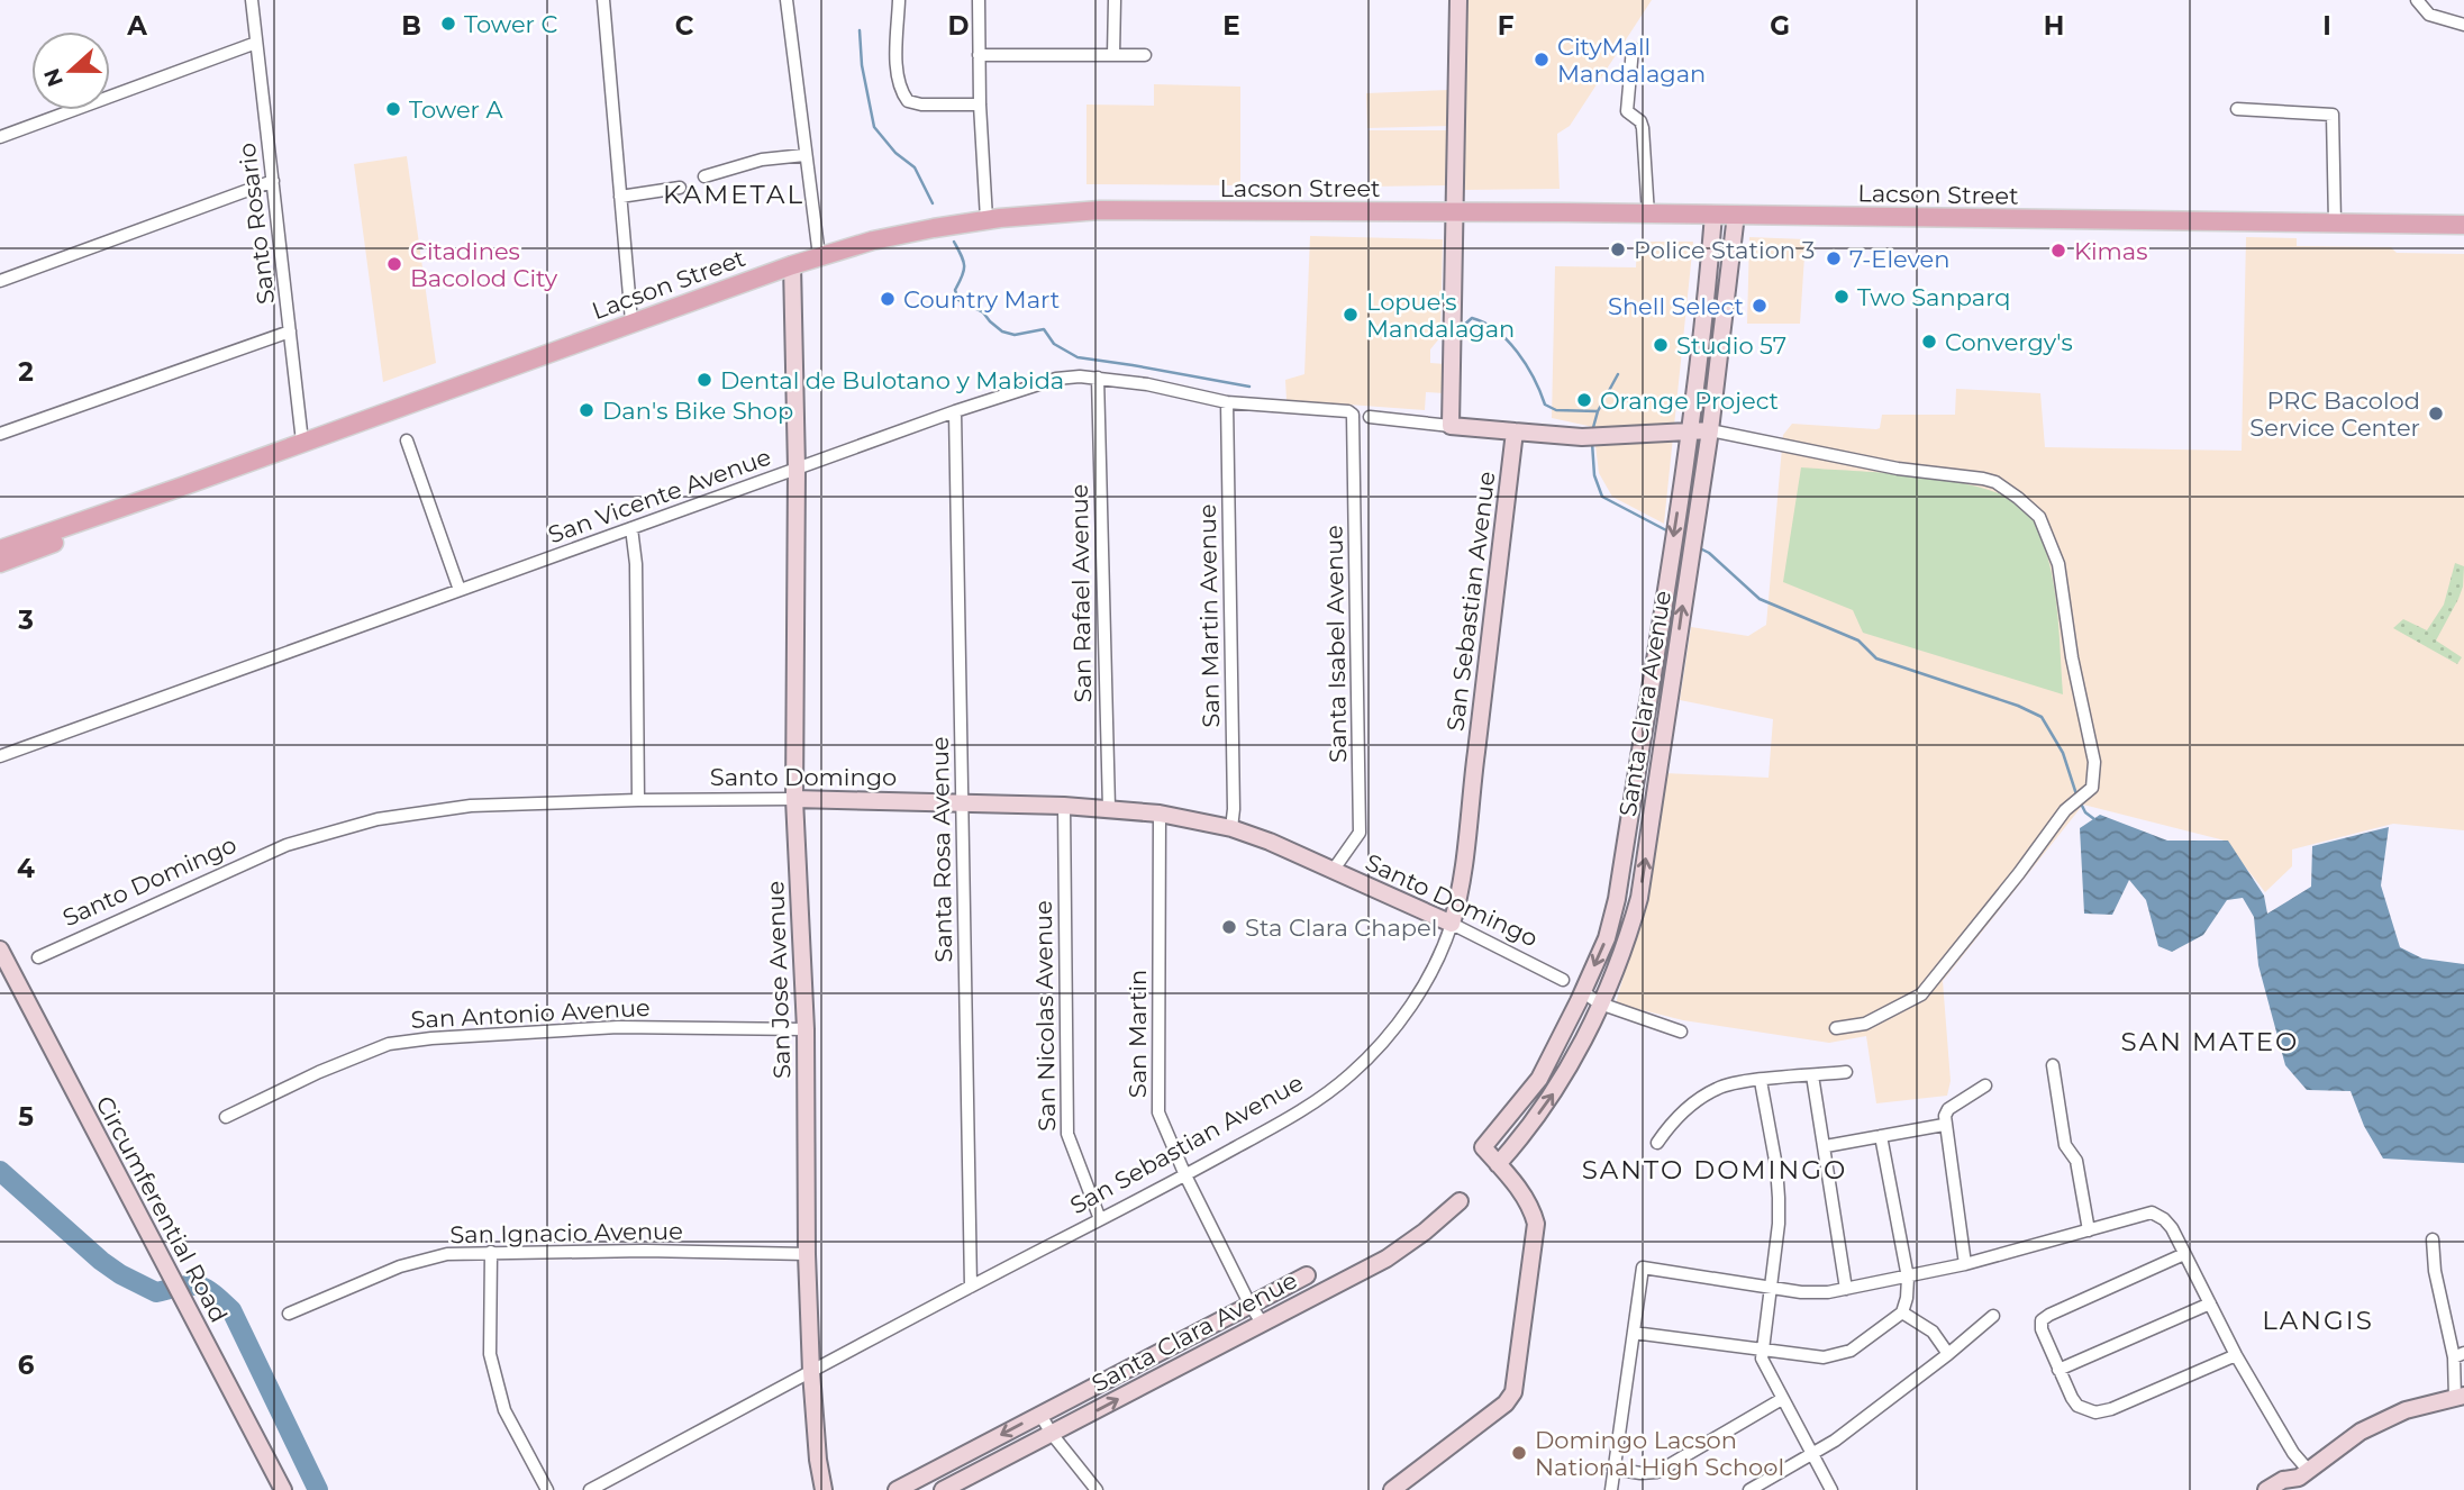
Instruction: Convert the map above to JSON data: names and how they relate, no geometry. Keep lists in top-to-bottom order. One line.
{"streets":{"main road":["Lacson Street"],"street":["Santo Rosario","San Vicente Avenue","San Rafael Avenue","San Sebastian Avenue","San Martin Avenue","Santa Isabel Avenue","Santa Clara Avenue","Santo Domingo","Santa Rosa Avenue","San Jose Avenue","San Antonio Avenue","San Nicolas Avenue","San Martin","Circumferential Road","San Ignacio Avenue"]},"crossings":[["Lacson Street","Santo Rosario"],["Lacson Street","Santa Clara Avenue"],["Lacson Street","San Jose Avenue"],["San Vicente Avenue","San Rafael Avenue"],["San Vicente Avenue","San Martin Avenue"],["San Vicente Avenue","Santa Isabel Avenue"],["San Vicente Avenue","Santa Rosa Avenue"],["San Vicente Avenue","San Jose Avenue"],["San Rafael Avenue","Santo Domingo"],["San Sebastian Avenue","Santo Domingo"],["San Sebastian Avenue","Santa Rosa Avenue"],["San Sebastian Avenue","San Jose Avenue"],["San Sebastian Avenue","San Nicolas Avenue"],["San Sebastian Avenue","San Martin"],["San Martin Avenue","Santo Domingo"],["Santa Isabel Avenue","Santo Domingo"],["Santa Clara Avenue","San Martin"],["Santo Domingo","Santa Rosa Avenue"],["Santo Domingo","San Jose Avenue"],["Santo Domingo","San Nicolas Avenue"],["Santo Domingo","San Martin"],["San Jose Avenue","San Antonio Avenue"],["San Jose Avenue","San Ignacio Avenue"]],"districts":["KAMETAL","SAN MATEO","SANTO DOMINGO","LANGIS"],"places":["Tower C","CityMall Mandalagan","Tower A","Police Station 3","Kimas","7-Eleven","Citadines Bacolod City","Two Sanparq","Country Mart","Shell Select","Lopue's Mandalagan","Convergy's","Studio 57","Dental de Bulotano y Mabida","Orange Project","Dan's Bike Shop","PRC Bacolod Service Center","Sta Clara Chapel","Domingo Lacson National High School"],"north":"left","grid":{"columns":["A","B","C","D","E","F","G","H","I"],"rows":["2","3","4","5","6"]}}
